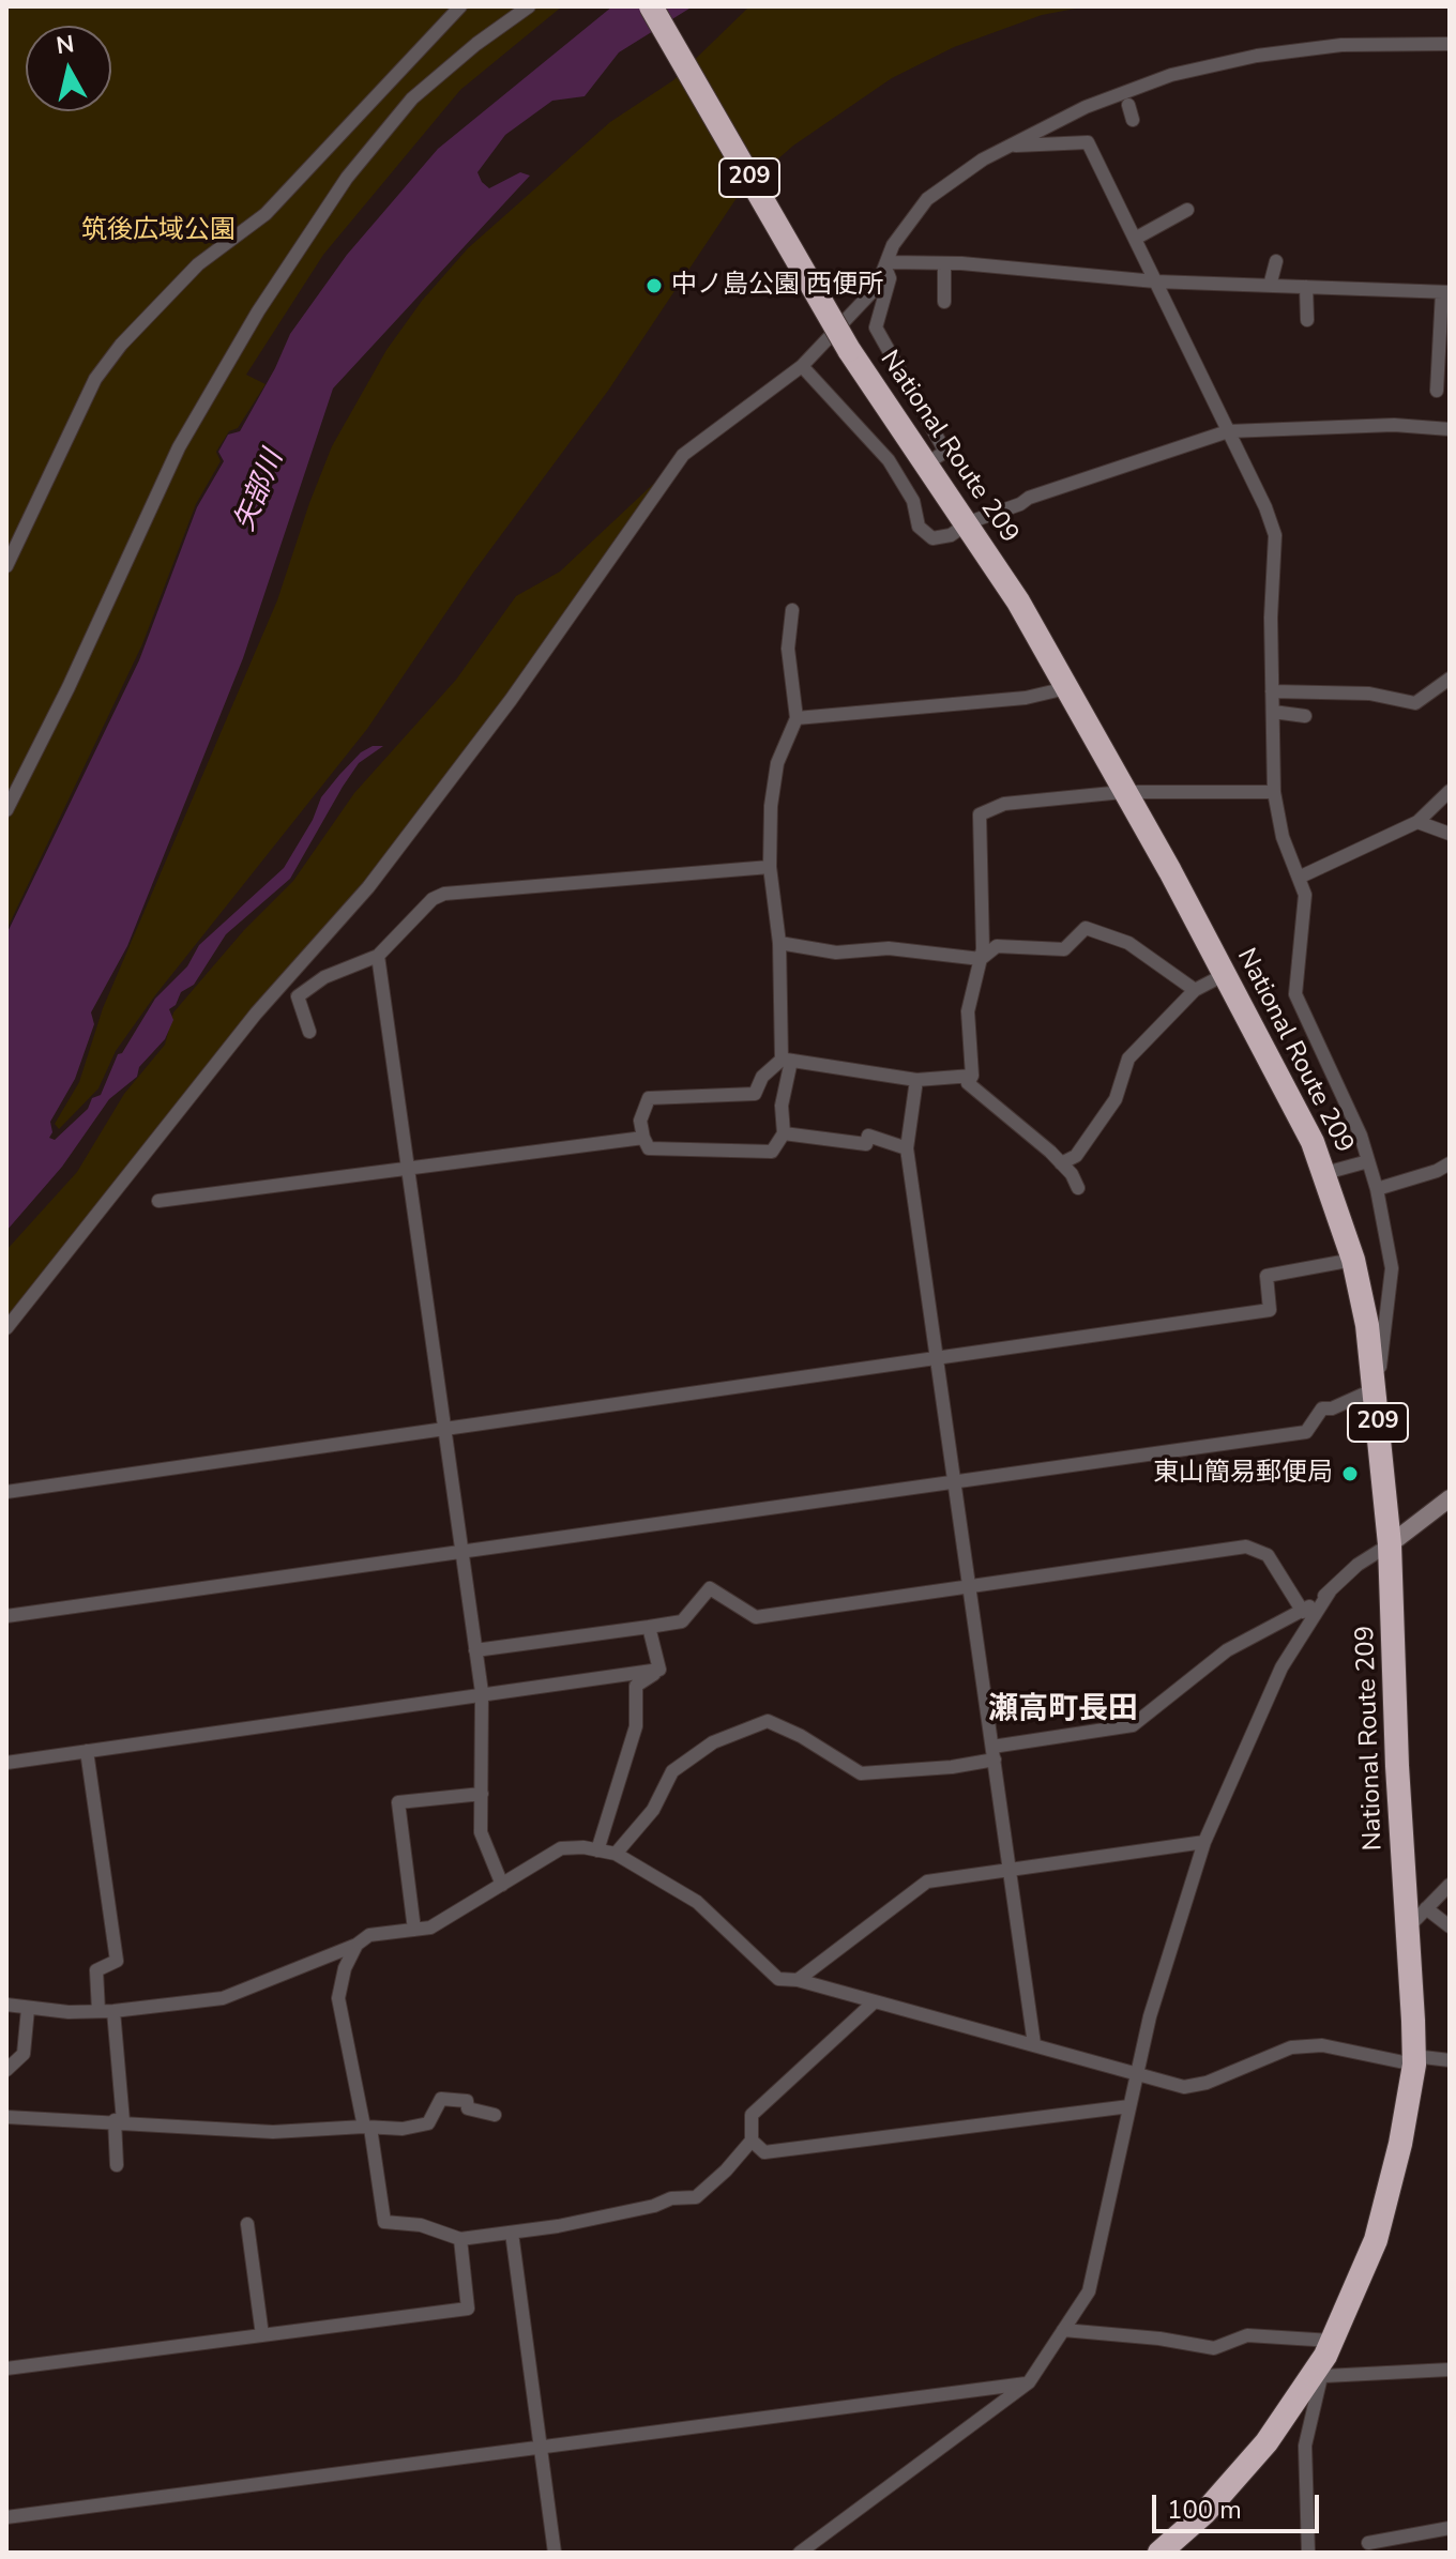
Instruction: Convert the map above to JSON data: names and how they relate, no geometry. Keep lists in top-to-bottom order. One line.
{"streets":{"highway":["209","National Route 209"]},"districts":["瀬高町長田"],"water":["矢部川"],"parks":["筑後広域公園"],"places":["中ノ島公園 西便所","東山簡易郵便局"],"scale_bar":"100 m","north":"top"}
